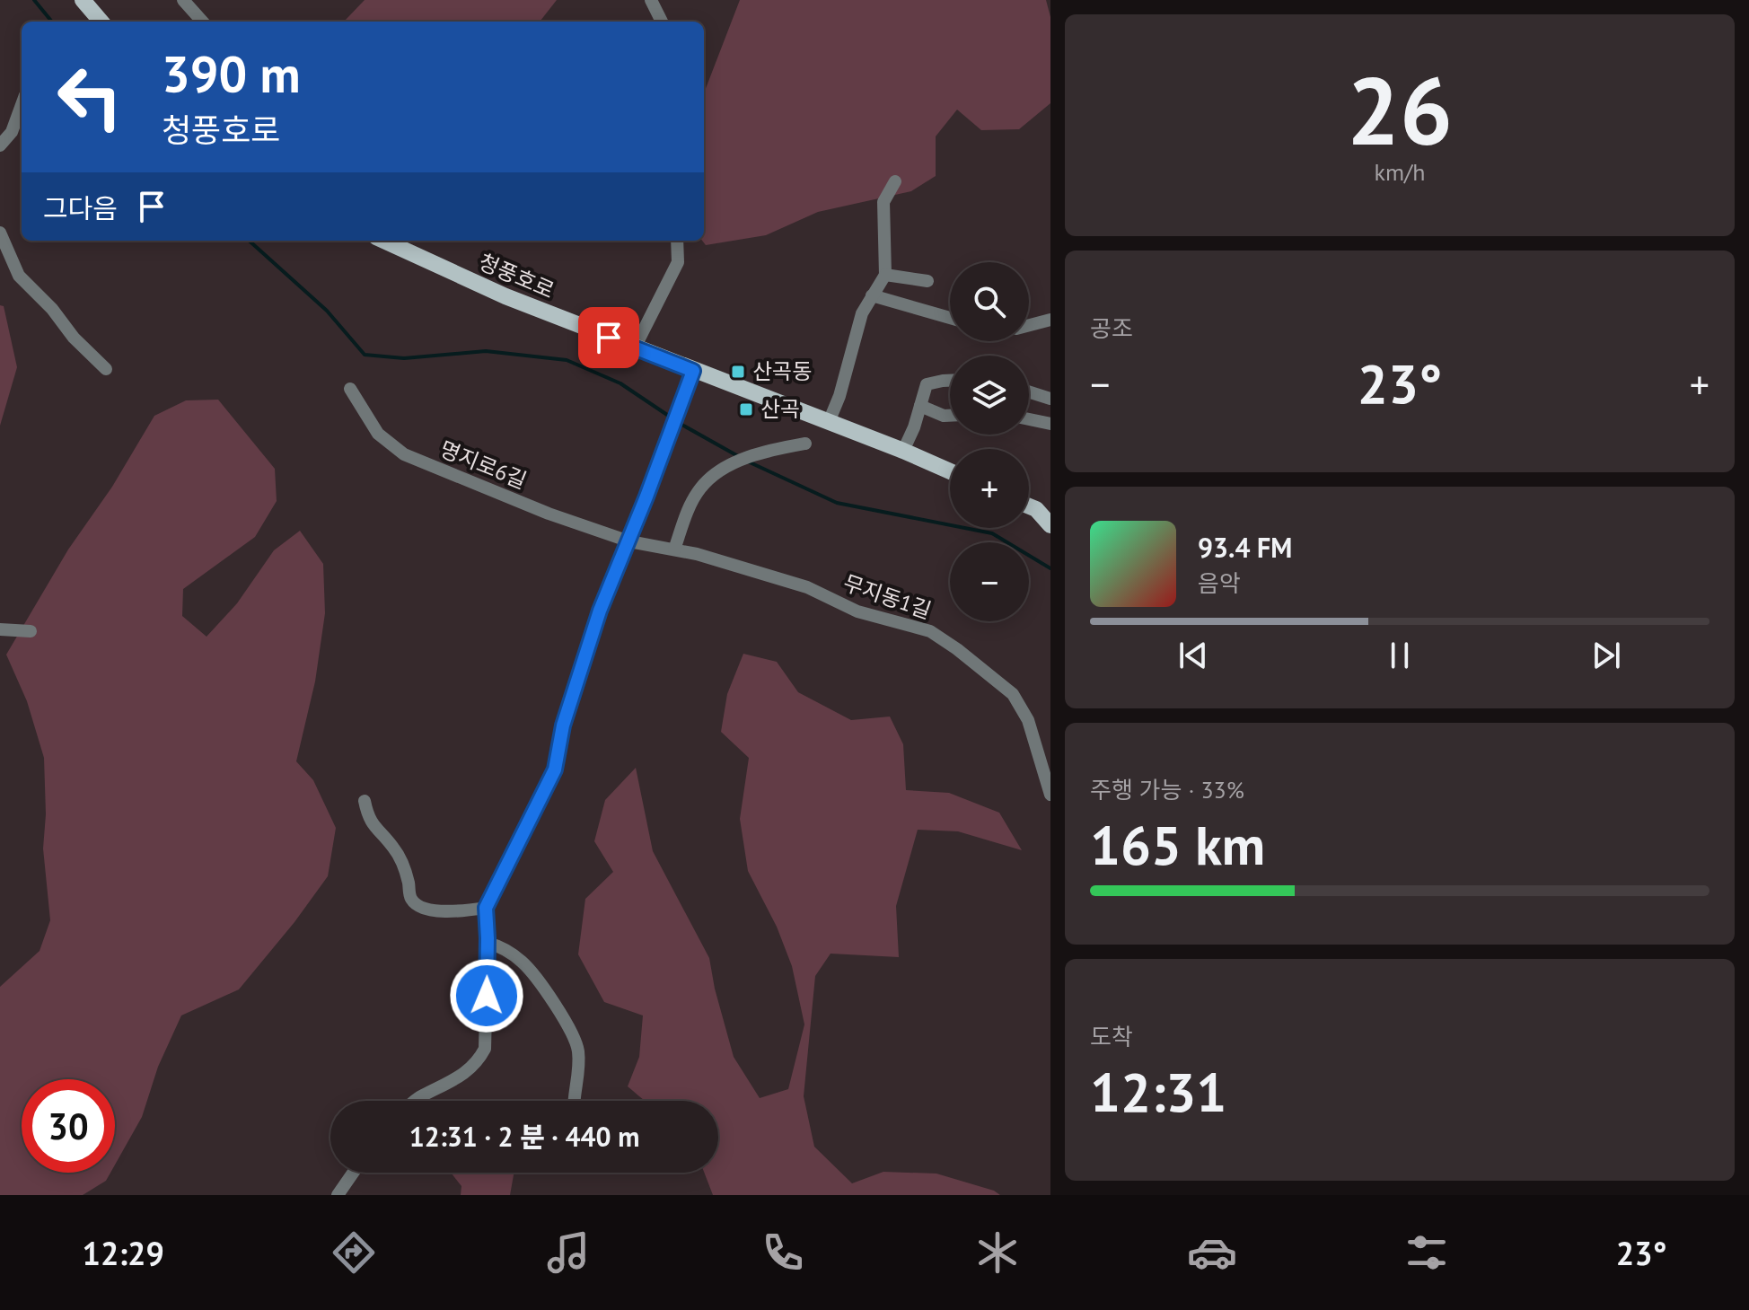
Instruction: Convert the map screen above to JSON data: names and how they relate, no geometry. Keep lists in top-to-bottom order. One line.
{"streets":{"main road":["청풍호로"],"street":["명지로6길","무지동1길"]},"crossings":[["명지로6길","무지동1길"]],"places":{"transit":["산곡동","산곡"]},"page":{"tile":[["26","km/h"],"공조",["주행 가능 · 33%","165 km"],["도착","12:31"]],"turn":["390 m","청풍호로"],"then":"그다음","map_buttons":["+","−"],"heat":["−","23°","+"],"song":["93.4 FM","음악"],"limit":"30","trip":"12:31 · 2 분 · 440 m","tabs":["12:29","23°"]}}
